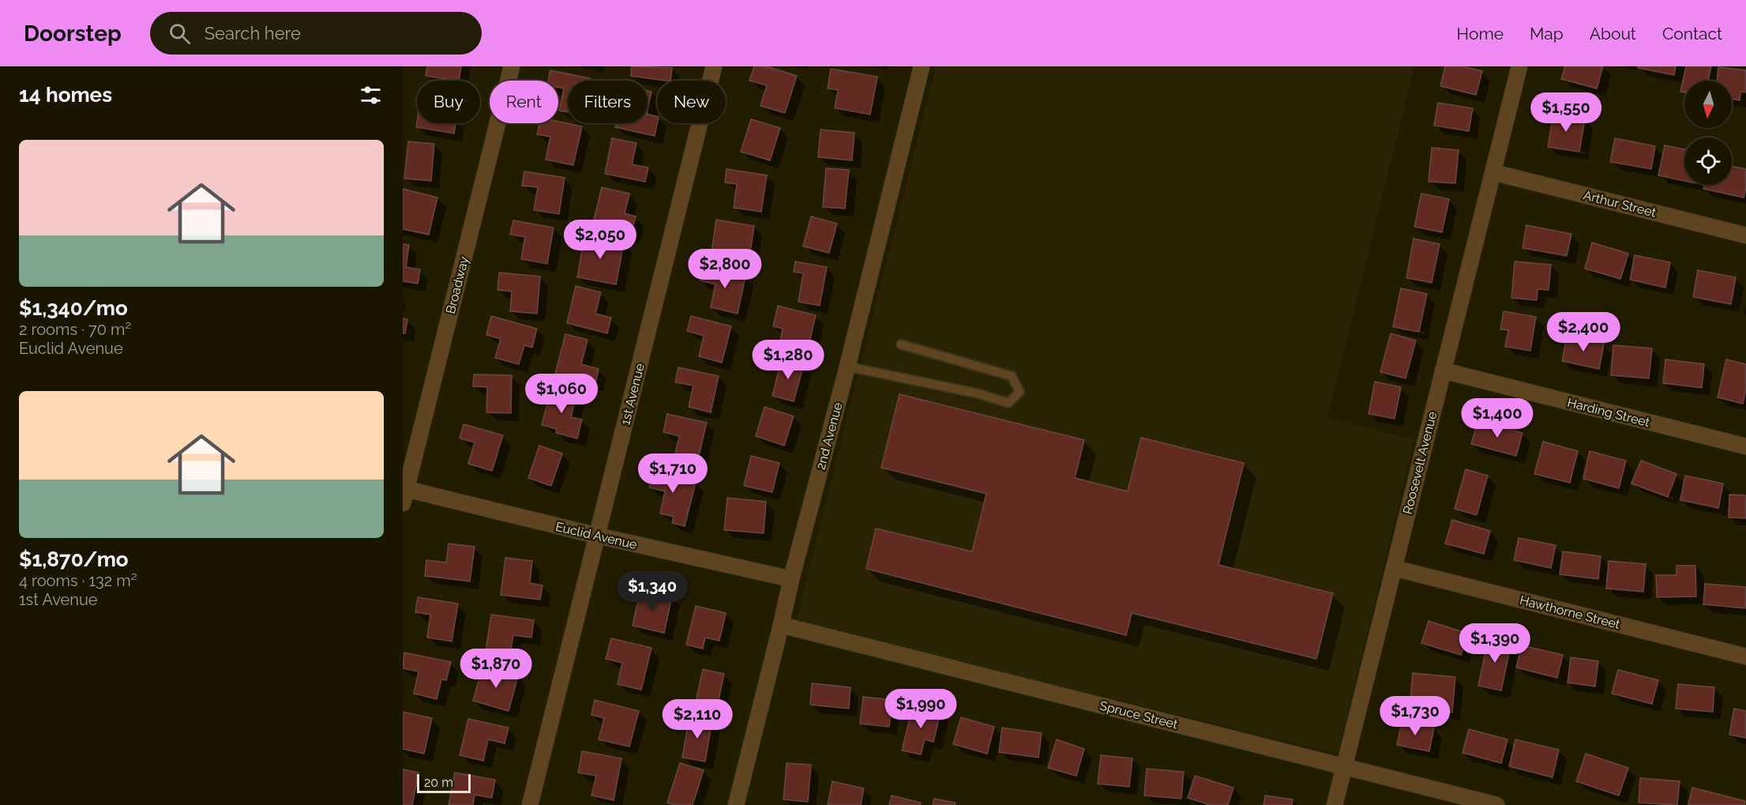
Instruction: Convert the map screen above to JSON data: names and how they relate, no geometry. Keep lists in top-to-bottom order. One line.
{"streets":{"street":["Arthur Street","Broadway","1st Avenue","Harding Street","2nd Avenue","Roosevelt Avenue","Euclid Avenue","Hawthorne Street","Spruce Street"]},"crossings":[["Arthur Street","Roosevelt Avenue"],["Broadway","Euclid Avenue"],["1st Avenue","Euclid Avenue"],["Harding Street","Roosevelt Avenue"],["2nd Avenue","Euclid Avenue"],["2nd Avenue","Spruce Street"],["Roosevelt Avenue","Hawthorne Street"],["Roosevelt Avenue","Spruce Street"]],"scale_bar":"20 m","north":"bottom","page":{"header":"Doorstep","search":"Search here","nav":["Home","Map","About","Contact"],"heading":"14 homes","chip":["Buy","Rent","Filters","New"],"price":["$1,550","$2,050","$2,800","$2,400","$1,280","$1,060","$1,400","$1,710","$1,340","$1,390","$1,870","$1,990","$1,730","$2,110"],"list":[{"name":"$1,340/mo","note":"2 rooms · 70 m² · Euclid Avenue"},{"name":"$1,870/mo","note":"4 rooms · 132 m² · 1st Avenue"}],"scale":"20 m"}}
